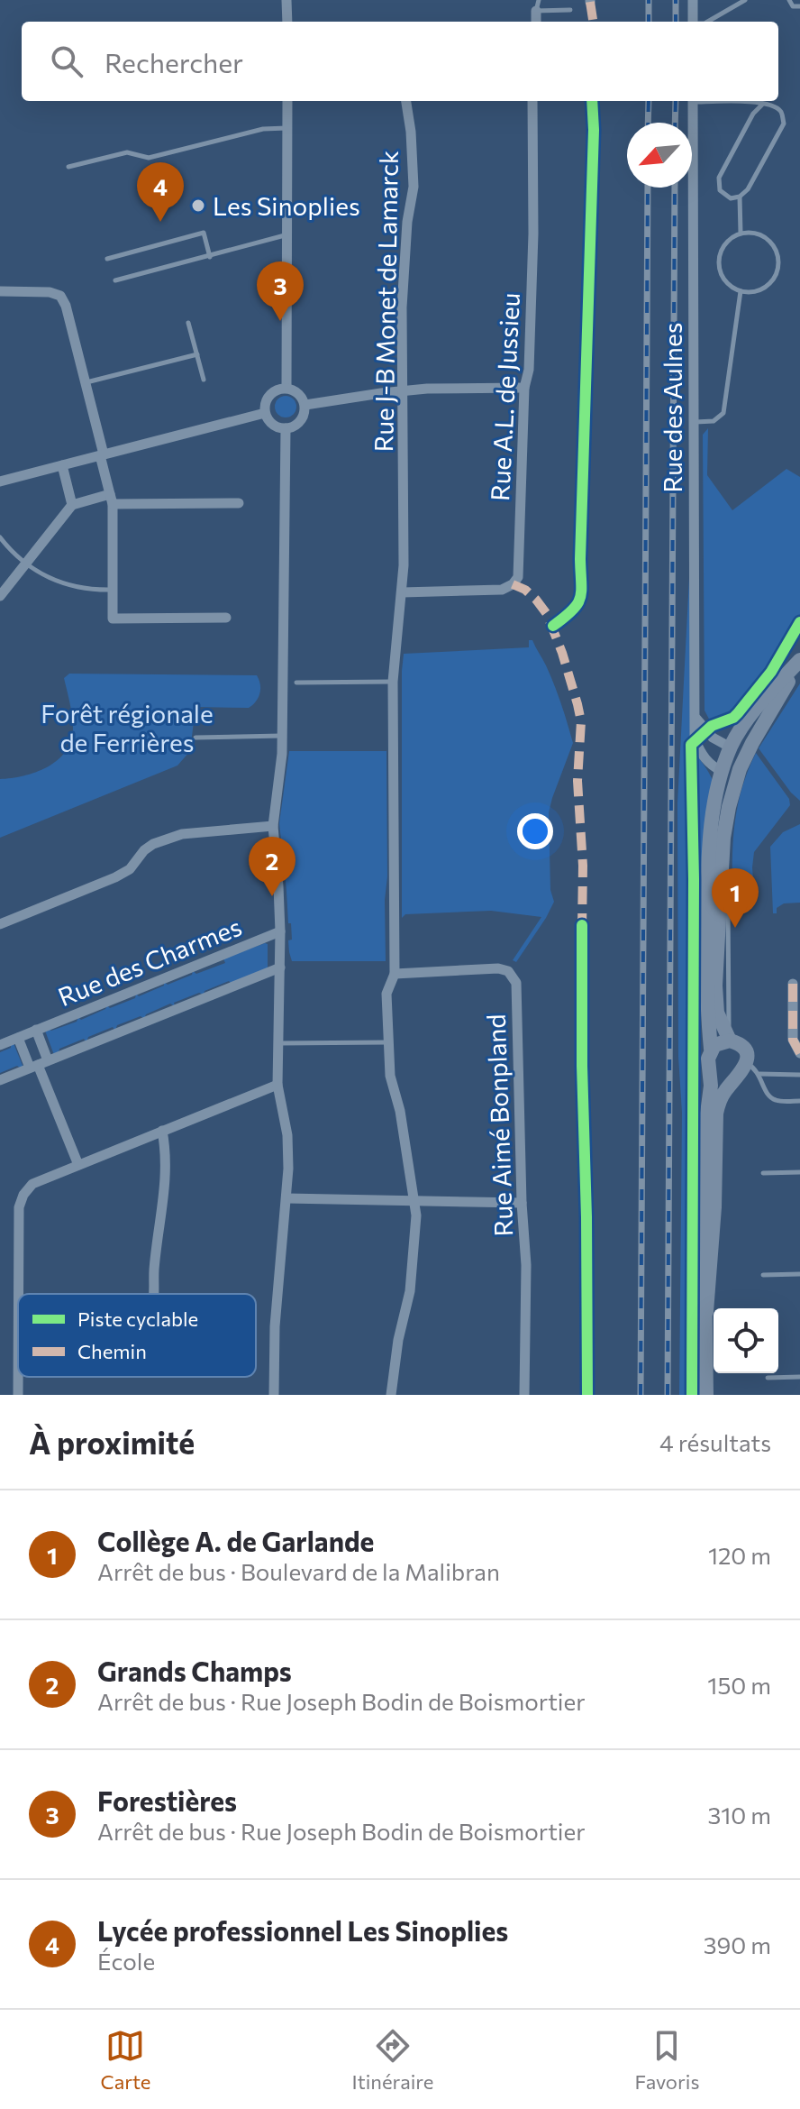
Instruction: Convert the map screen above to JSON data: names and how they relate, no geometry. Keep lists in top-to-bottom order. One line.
{"streets":{"street":["Rue J-B Monet de Lamarck","Rue A.L. de Jussieu","Rue des Aulnes","Rue des Charmes","Rue Aimé Bonpland"]},"crossings":[["Rue J-B Monet de Lamarck","Rue A.L. de Jussieu"],["Rue J-B Monet de Lamarck","Rue Aimé Bonpland"]],"parks":["Forêt régionale de Ferrières"],"places":["Les Sinoplies"],"legend":["Piste cyclable","Chemin"],"north":"bottom left","page":{"search":"Rechercher","pins":["4","3","2","1"],"heading":["À proximité","4 résultats"],"list":[{"mark":"1","name":"Collège A. de Garlande","note":"Arrêt de bus · Boulevard de la Malibran","value":"120 m"},{"mark":"2","name":"Grands Champs","note":"Arrêt de bus · Rue Joseph Bodin de Boismortier","value":"150 m"},{"mark":"3","name":"Forestières","note":"Arrêt de bus · Rue Joseph Bodin de Boismortier","value":"310 m"},{"mark":"4","name":"Lycée professionnel Les Sinoplies","note":"École","value":"390 m"}],"nav":["Carte","Itinéraire","Favoris"]}}
